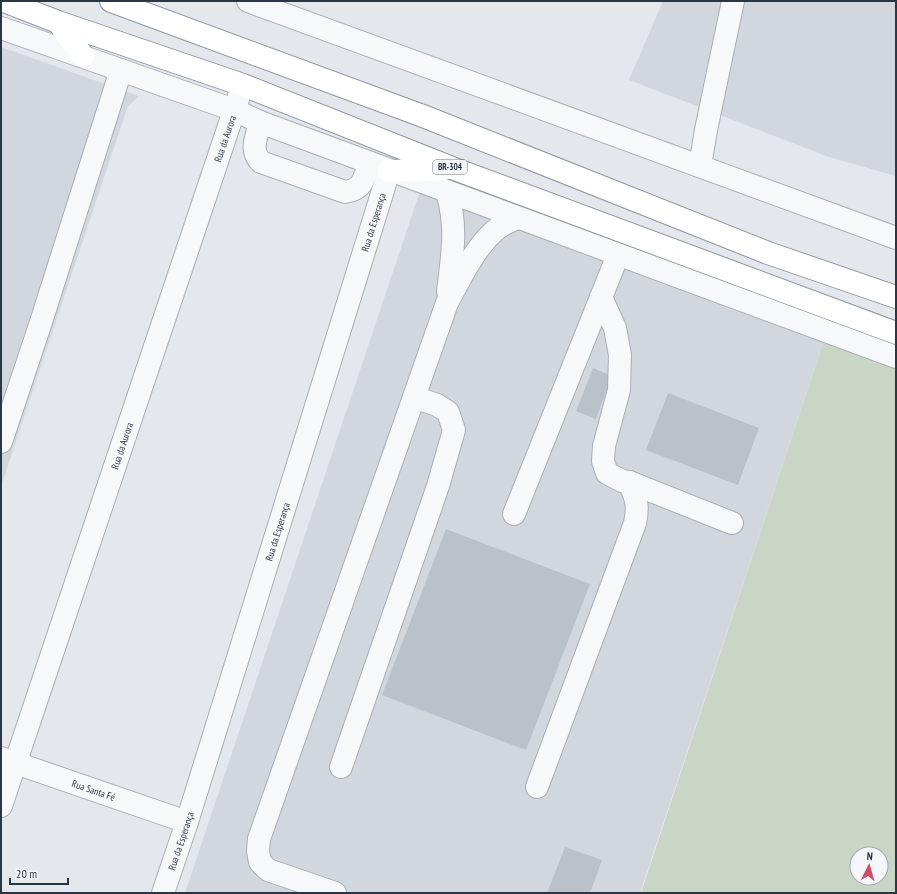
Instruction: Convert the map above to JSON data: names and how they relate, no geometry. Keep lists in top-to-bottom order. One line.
{"streets":{"highway":["BR-304"],"street":["Rua da Aurora","Rua da Esperança","Rua Santa Fé"]},"crossings":[["Rua da Aurora","BR-304"],["Rua da Aurora","Rua Santa Fé"],["Rua da Esperança","Rua Santa Fé"]],"scale_bar":"20 m","north":"top"}
